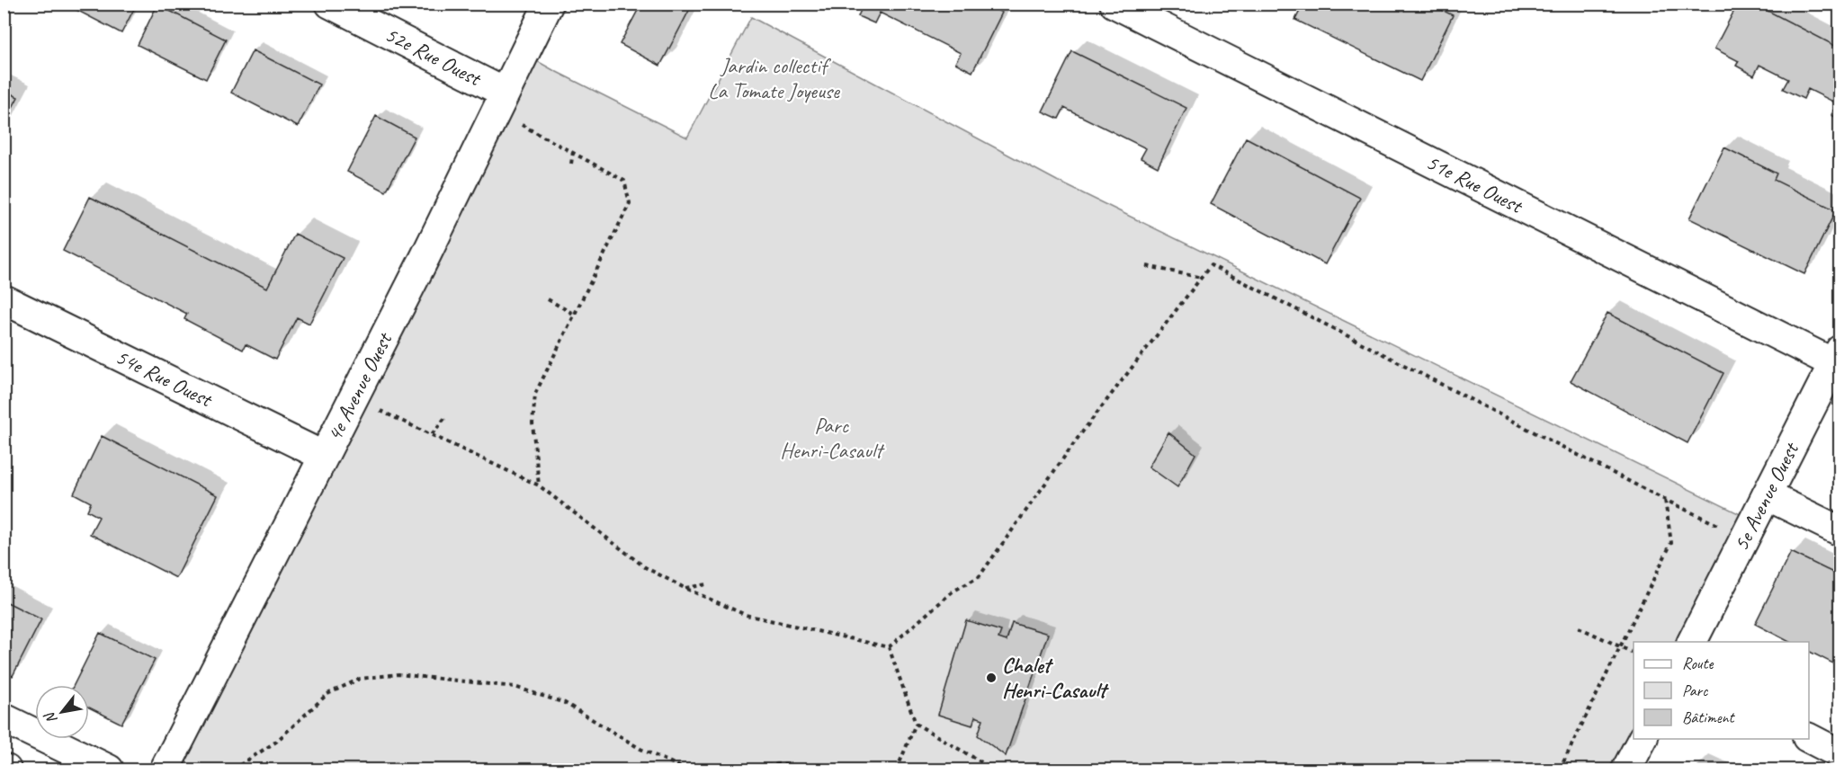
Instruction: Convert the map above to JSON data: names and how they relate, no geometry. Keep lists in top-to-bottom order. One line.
{"streets":{"street":["52e Rue Ouest","51e Rue Ouest","54e Rue Ouest","4e Avenue Ouest","5e Avenue Ouest"]},"crossings":[["52e Rue Ouest","4e Avenue Ouest"],["51e Rue Ouest","5e Avenue Ouest"],["54e Rue Ouest","4e Avenue Ouest"]],"parks":["Jardin collectif La Tomate Joyeuse","Parc Henri-Casault"],"places":["Chalet Henri-Casault"],"legend":["Route","Parc","Bâtiment"],"north":"bottom left"}
